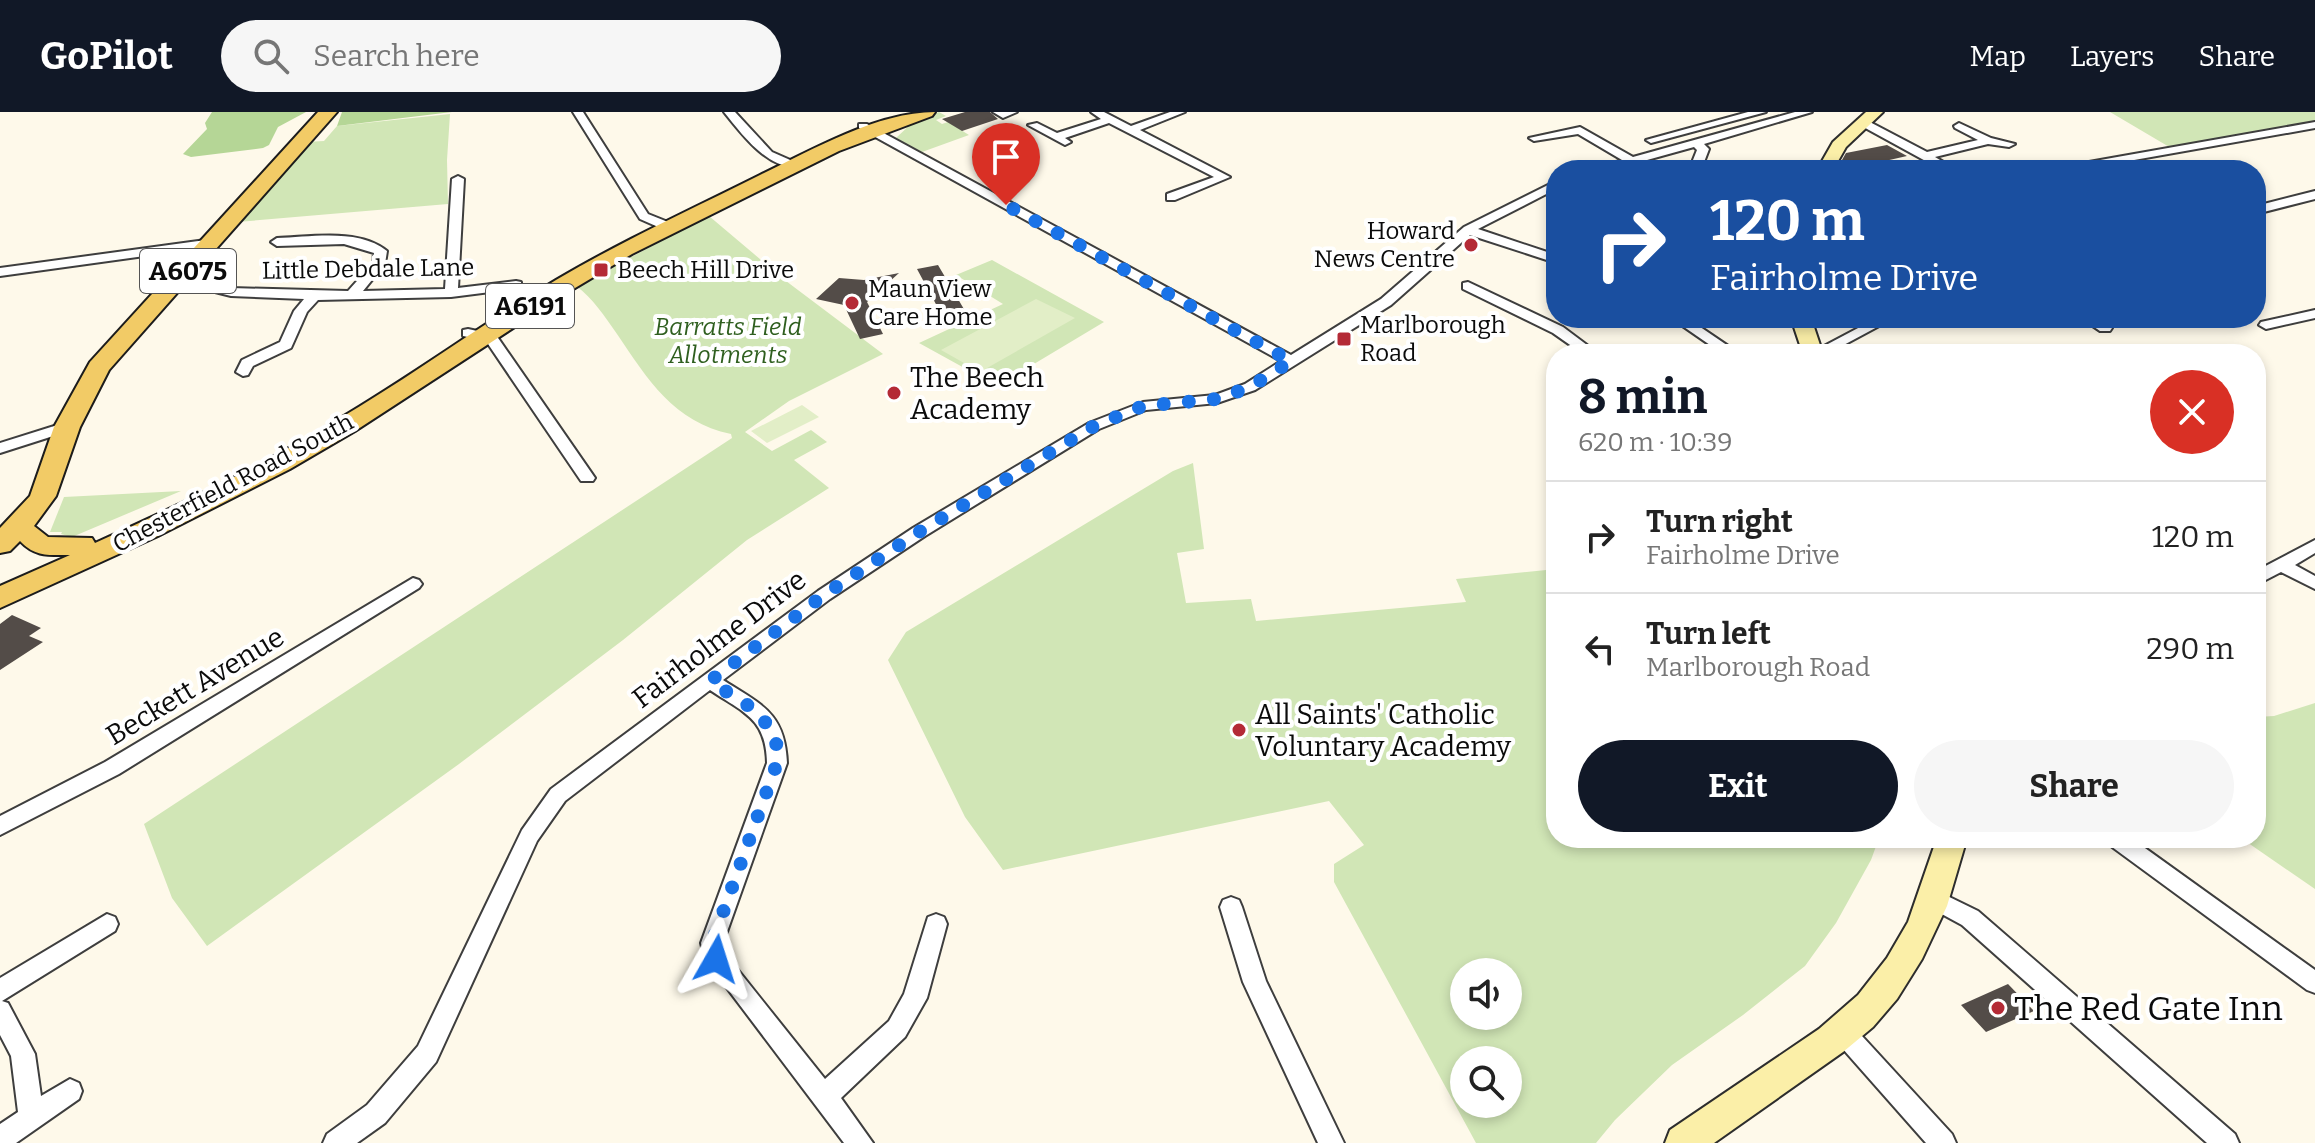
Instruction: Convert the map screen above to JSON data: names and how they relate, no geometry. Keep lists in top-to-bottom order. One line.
{"streets":{"main road":["A6075","A6191","Chesterfield Road South"],"street":["Little Debdale Lane","Fairholme Drive","Beckett Avenue"]},"crossings":[["Little Debdale Lane","A6075"]],"parks":["Barratts Field Allotments"],"places":{"other":["Howard News Centre","Maun View Care Home","The Beech Academy","All Saints' Catholic Voluntary Academy","The Red Gate Inn"],"transit":["Beech Hill Drive","Marlborough Road"]},"page":{"header":"GoPilot","search":"Search here","nav":["Map","Layers","Share"],"turn":["120 m","Fairholme Drive"],"heading":["8 min","620 m · 10:39"],"list":[{"name":"Turn right","note":"Fairholme Drive","value":"120 m"},{"name":"Turn left","note":"Marlborough Road","value":"290 m"}],"buttons":["Exit","Share"]}}
